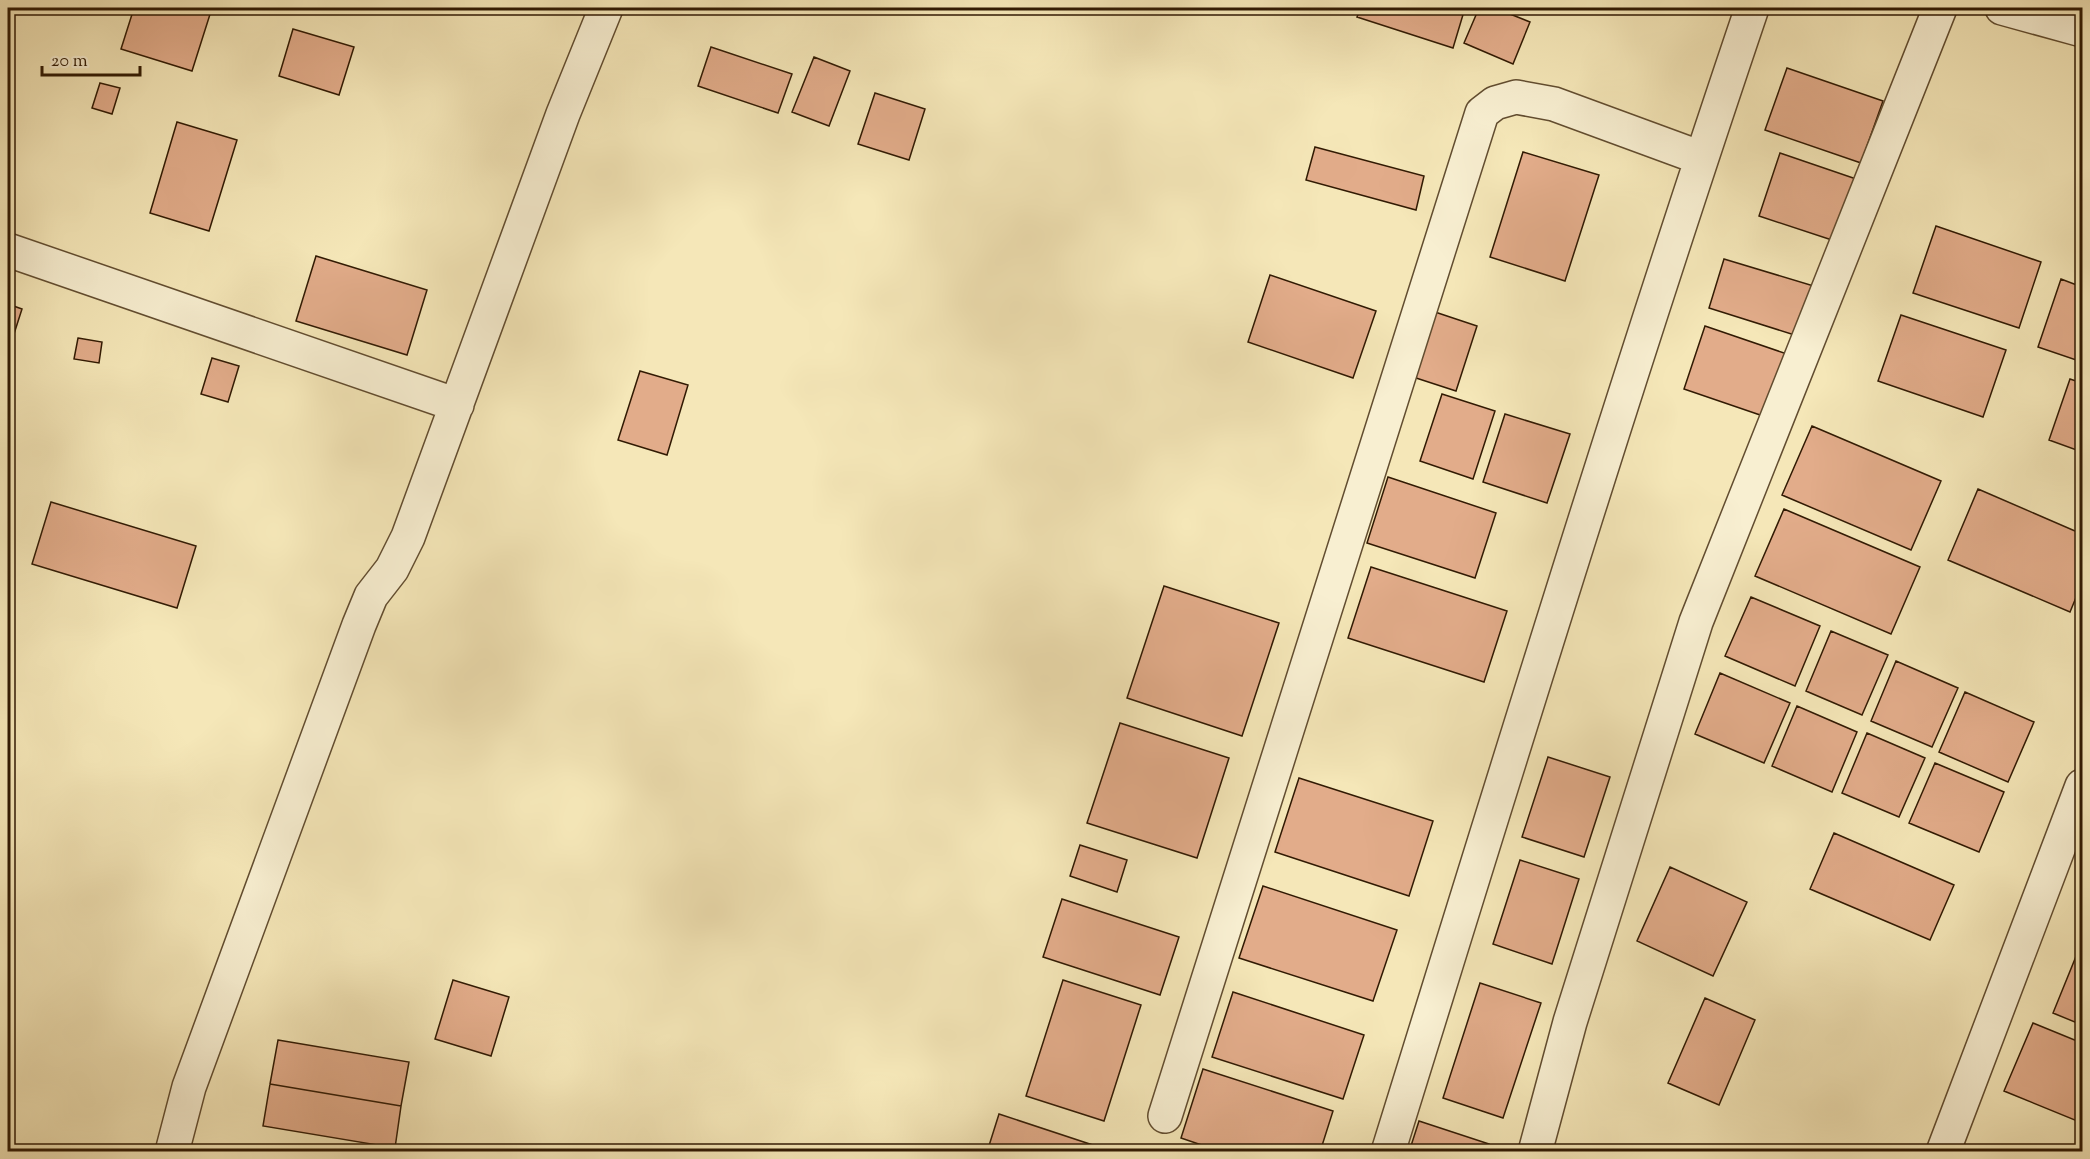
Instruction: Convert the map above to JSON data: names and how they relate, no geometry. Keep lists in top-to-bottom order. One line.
{"scale_bar":"20 m"}
